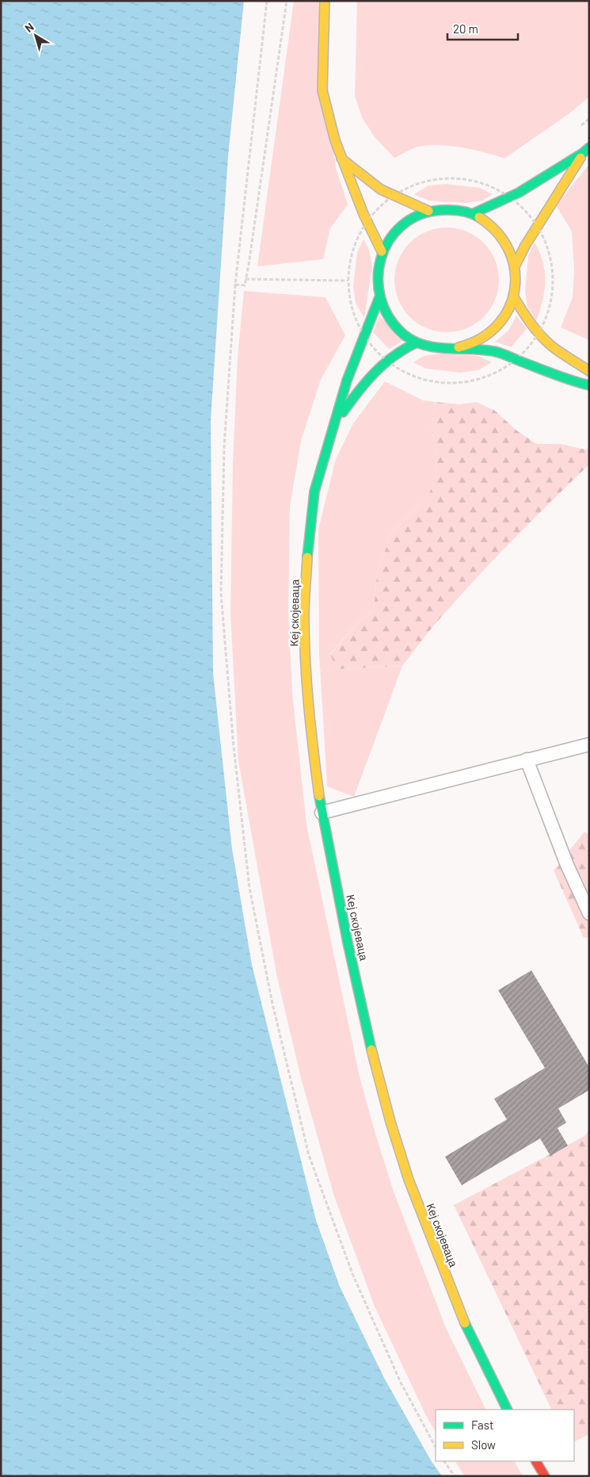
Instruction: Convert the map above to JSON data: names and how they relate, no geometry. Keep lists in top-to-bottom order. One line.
{"streets":{"main road":["Кеј скојеваца"]},"legend":["Fast","Slow"],"scale_bar":"20 m","north":"top left"}
